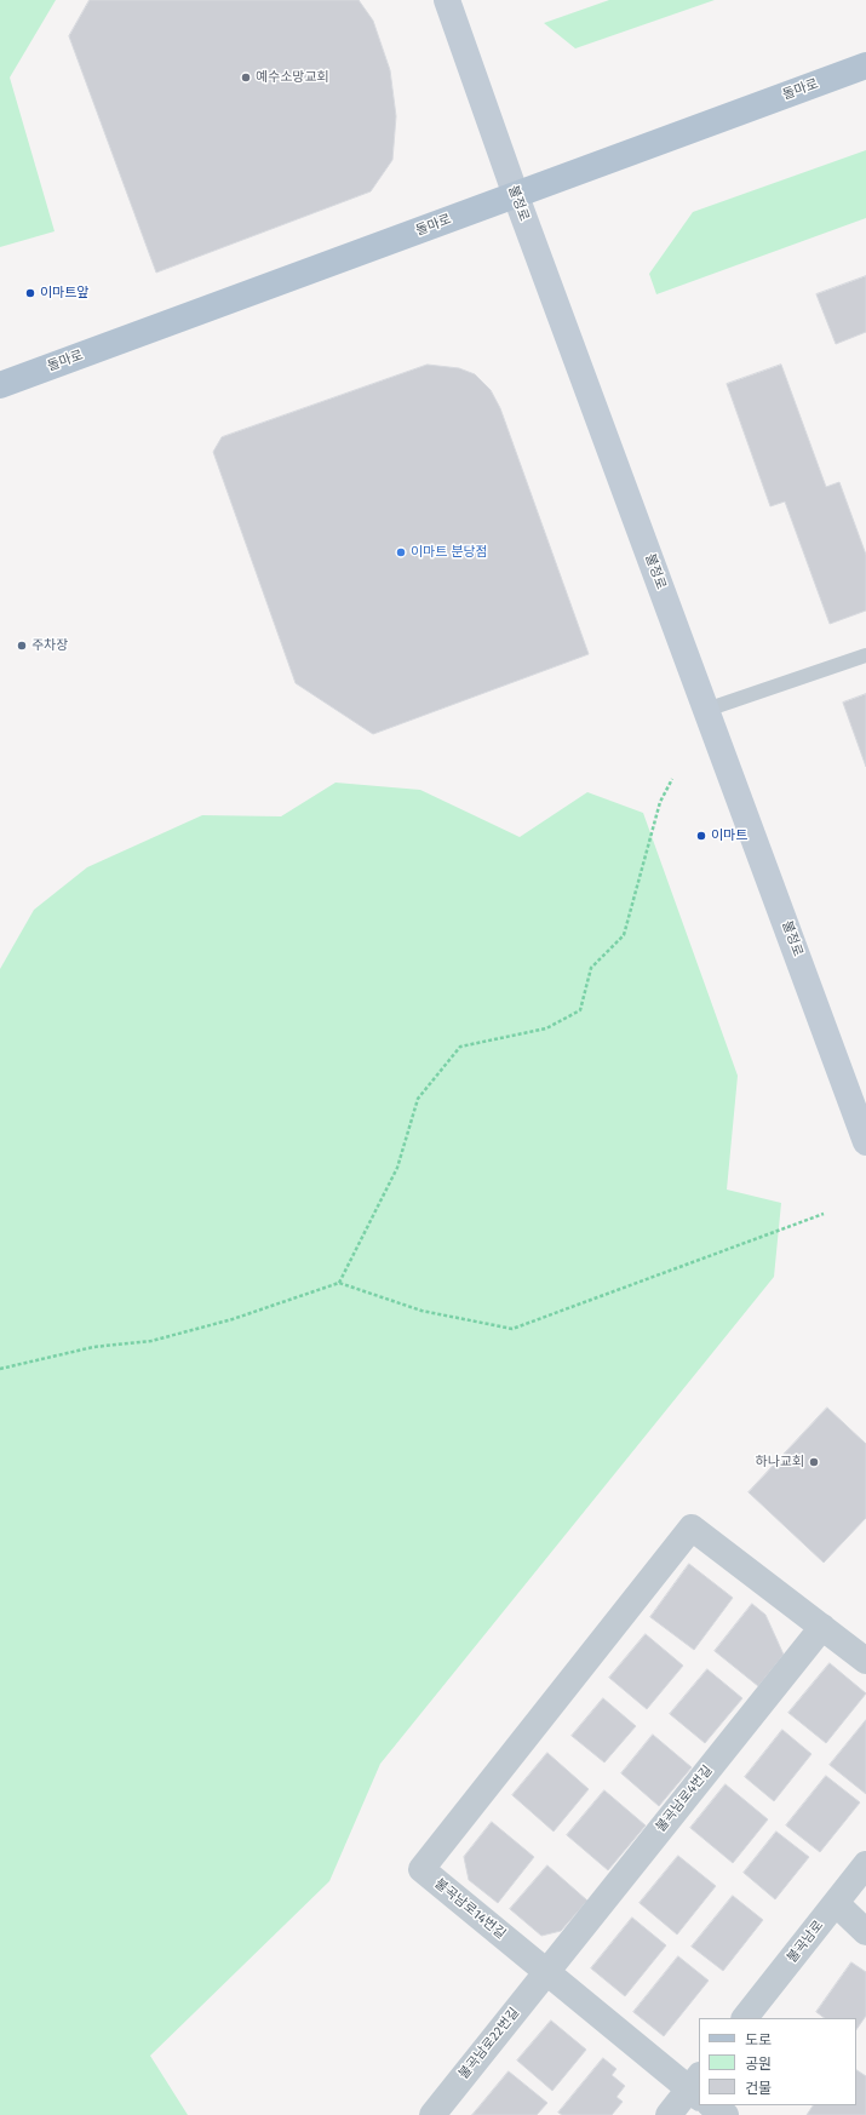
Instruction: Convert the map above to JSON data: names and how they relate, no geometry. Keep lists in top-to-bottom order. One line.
{"streets":{"main road":["돌마로","불정로"],"street":["불곡남로4번길","불곡남로14번길","불곡남로","불곡남로22번길"]},"crossings":[["돌마로","불정로"],["불곡남로4번길","불곡남로14번길"],["불곡남로4번길","불곡남로22번길"],["불곡남로14번길","불곡남로22번길"]],"places":["예수소망교회","이마트앞","이마트 분당점","주차장","이마트","하나교회"],"legend":["도로","공원","건물"]}
